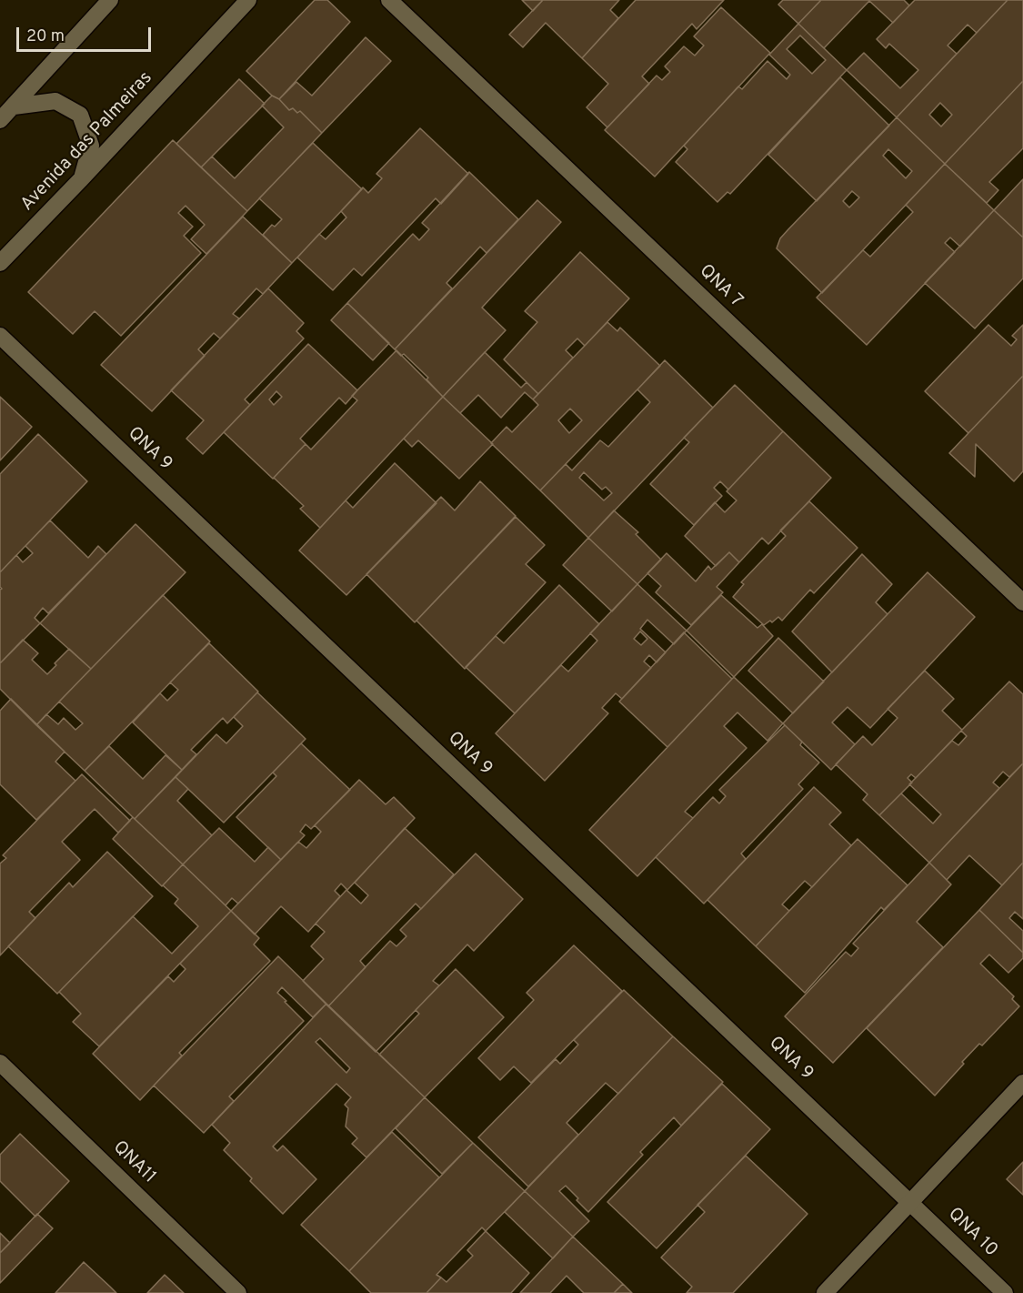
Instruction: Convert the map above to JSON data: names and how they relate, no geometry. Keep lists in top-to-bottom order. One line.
{"streets":{"street":["Avenida das Palmeiras","QNA 7","QNA 9","QNA11","QNA 10"]},"crossings":[["QNA 9","QNA 10"]],"scale_bar":"20 m"}
